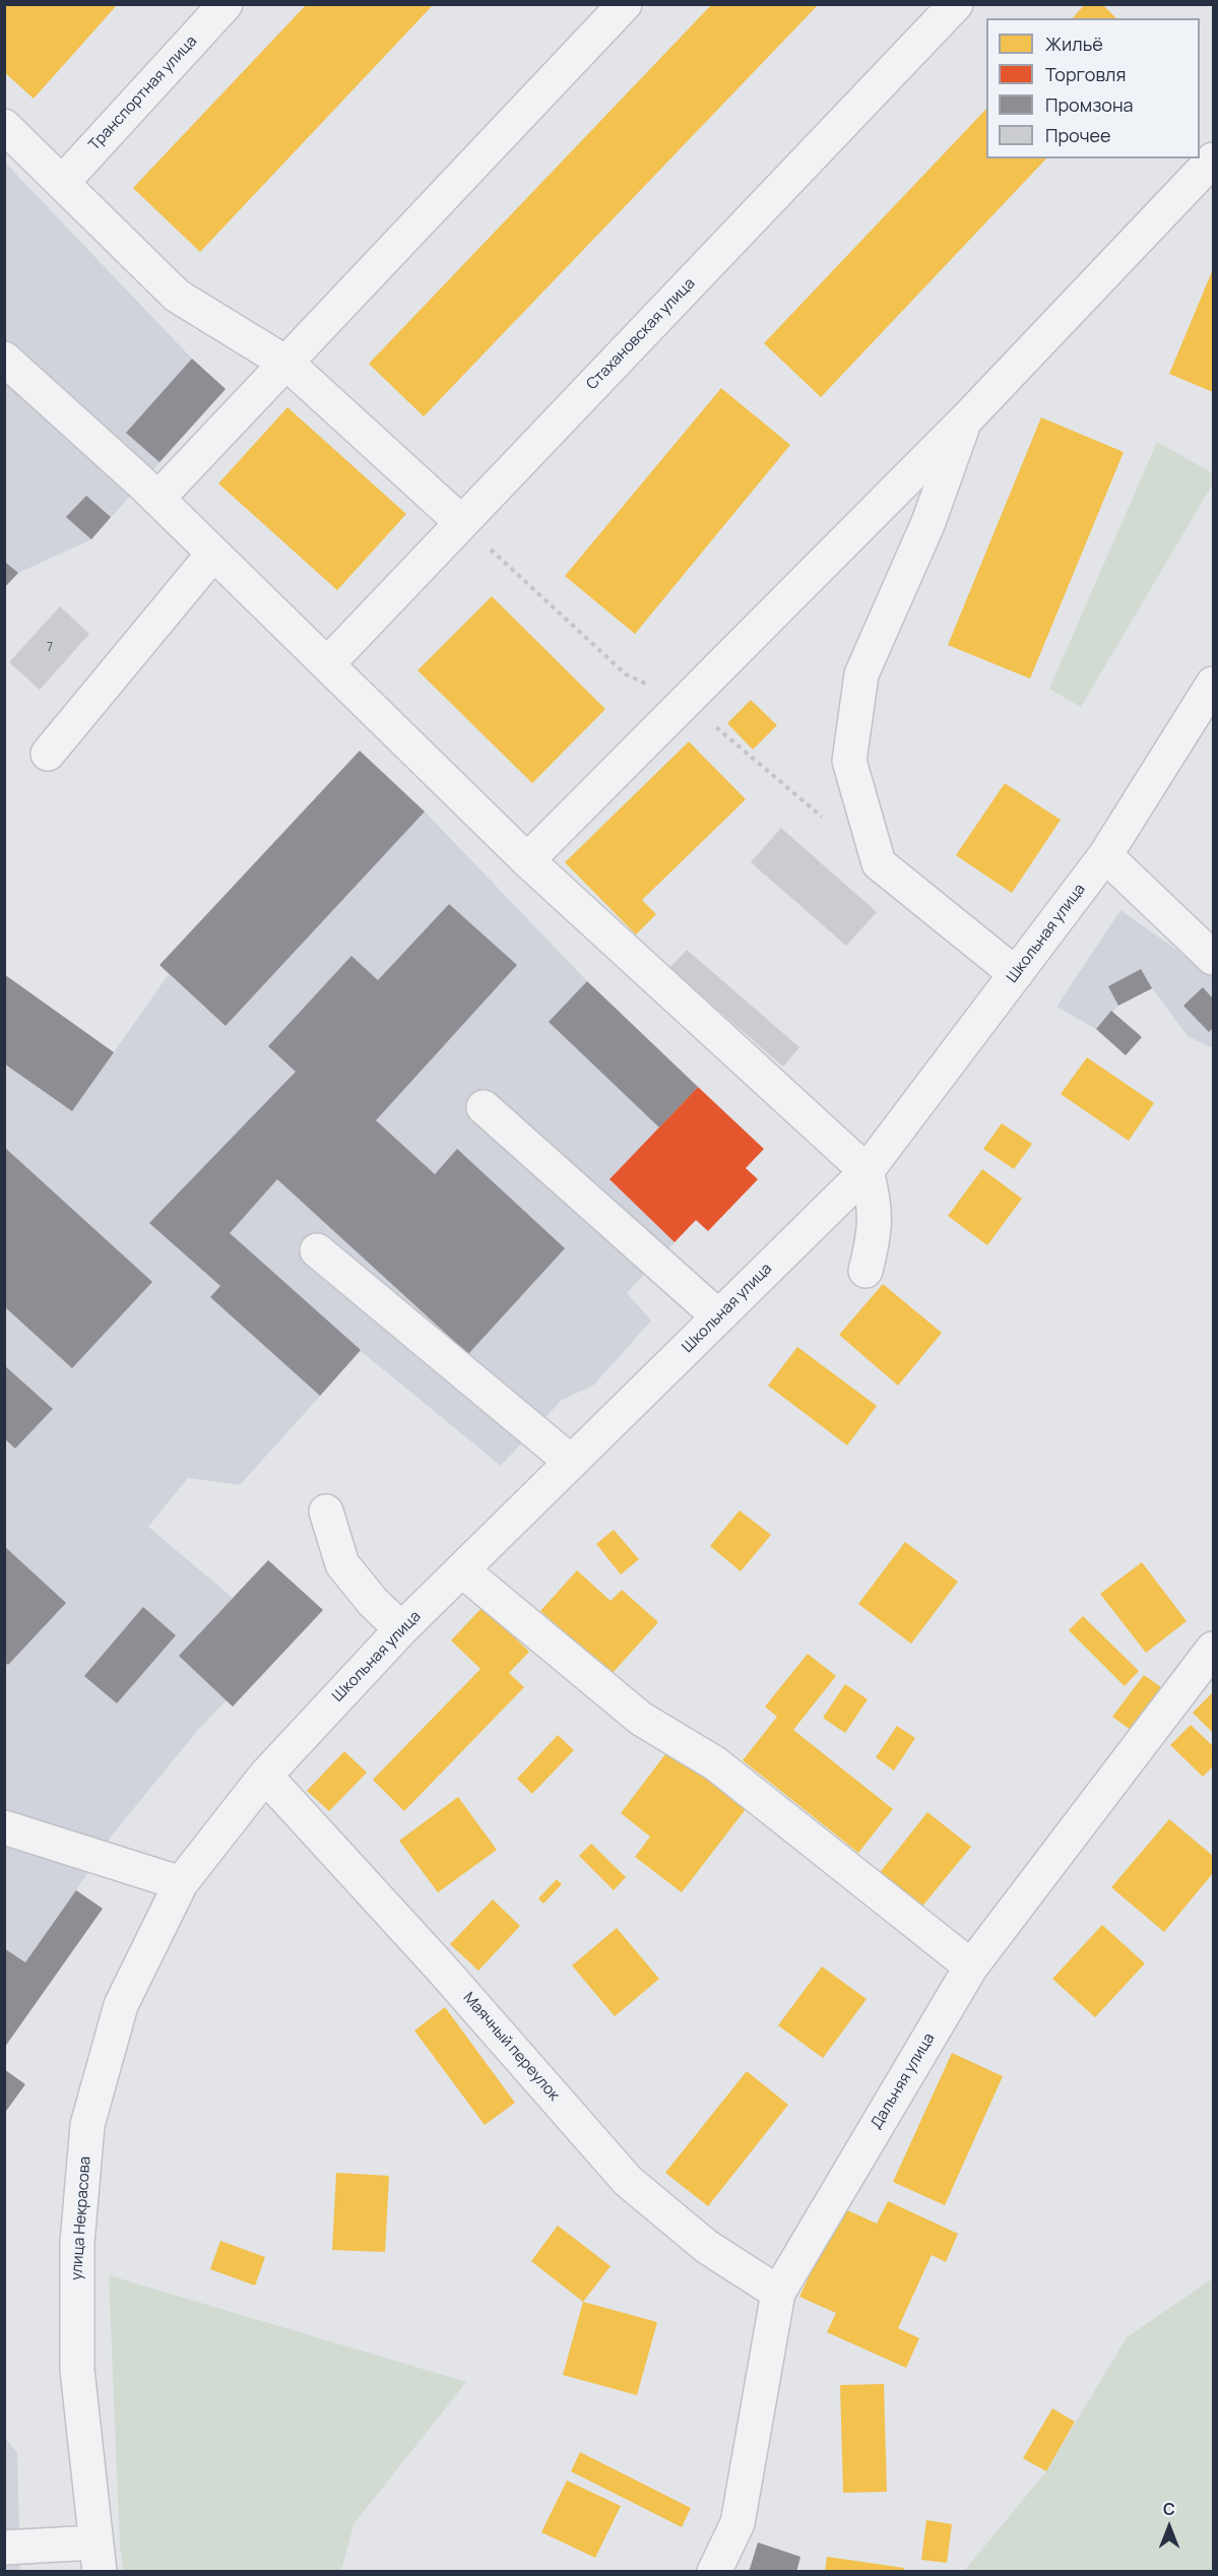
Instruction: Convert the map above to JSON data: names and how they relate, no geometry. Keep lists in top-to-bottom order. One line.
{"streets":{"street":["Транспортная улица","Стахановская улица","Школьная улица","Маячный переулок","Дальняя улица","улица Некрасова"]},"crossings":[["Школьная улица","Маячный переулок"],["Школьная улица","улица Некрасова"],["Маячный переулок","Дальняя улица"]],"house_numbers":["7"],"legend":["Жильё","Торговля","Промзона","Прочее"],"north":"top"}
